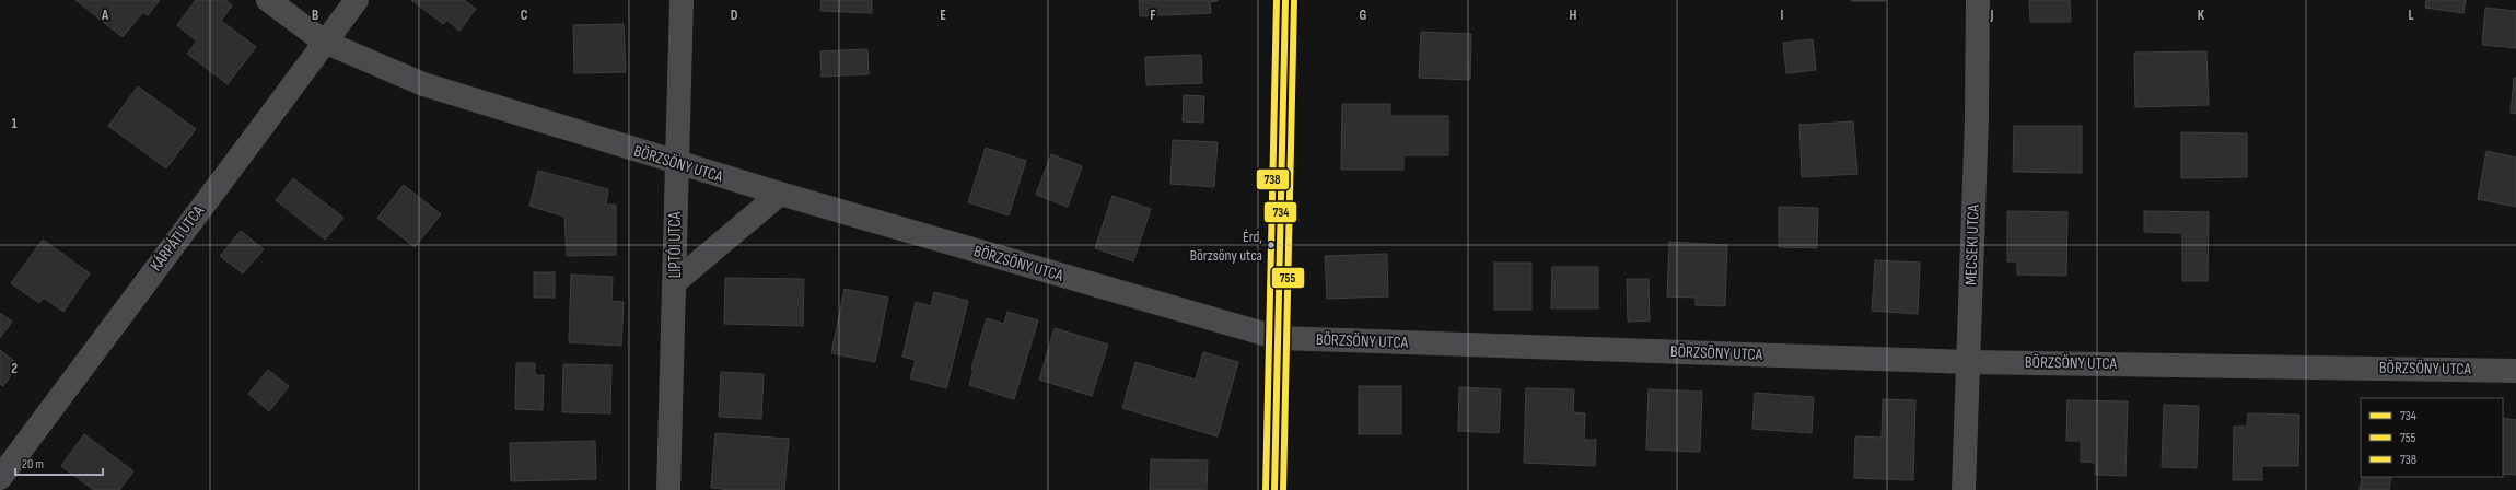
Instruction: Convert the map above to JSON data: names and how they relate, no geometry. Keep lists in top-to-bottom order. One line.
{"streets":{"street":["BÖRZSÖNY UTCA","KÁRPÁTI UTCA","LIPTÓI UTCA","MECSEKI UTCA"]},"crossings":[["BÖRZSÖNY UTCA","KÁRPÁTI UTCA"],["BÖRZSÖNY UTCA","LIPTÓI UTCA"],["BÖRZSÖNY UTCA","MECSEKI UTCA"]],"places":["Érd, Börzsöny utca"],"lines":["transit line 734","transit line 755","transit line 738"],"legend":["734","755","738"],"scale_bar":"20 m","grid":{"columns":["A","B","C","D","E","F","G","H","I","J","K","L"],"rows":["1","2"]}}
